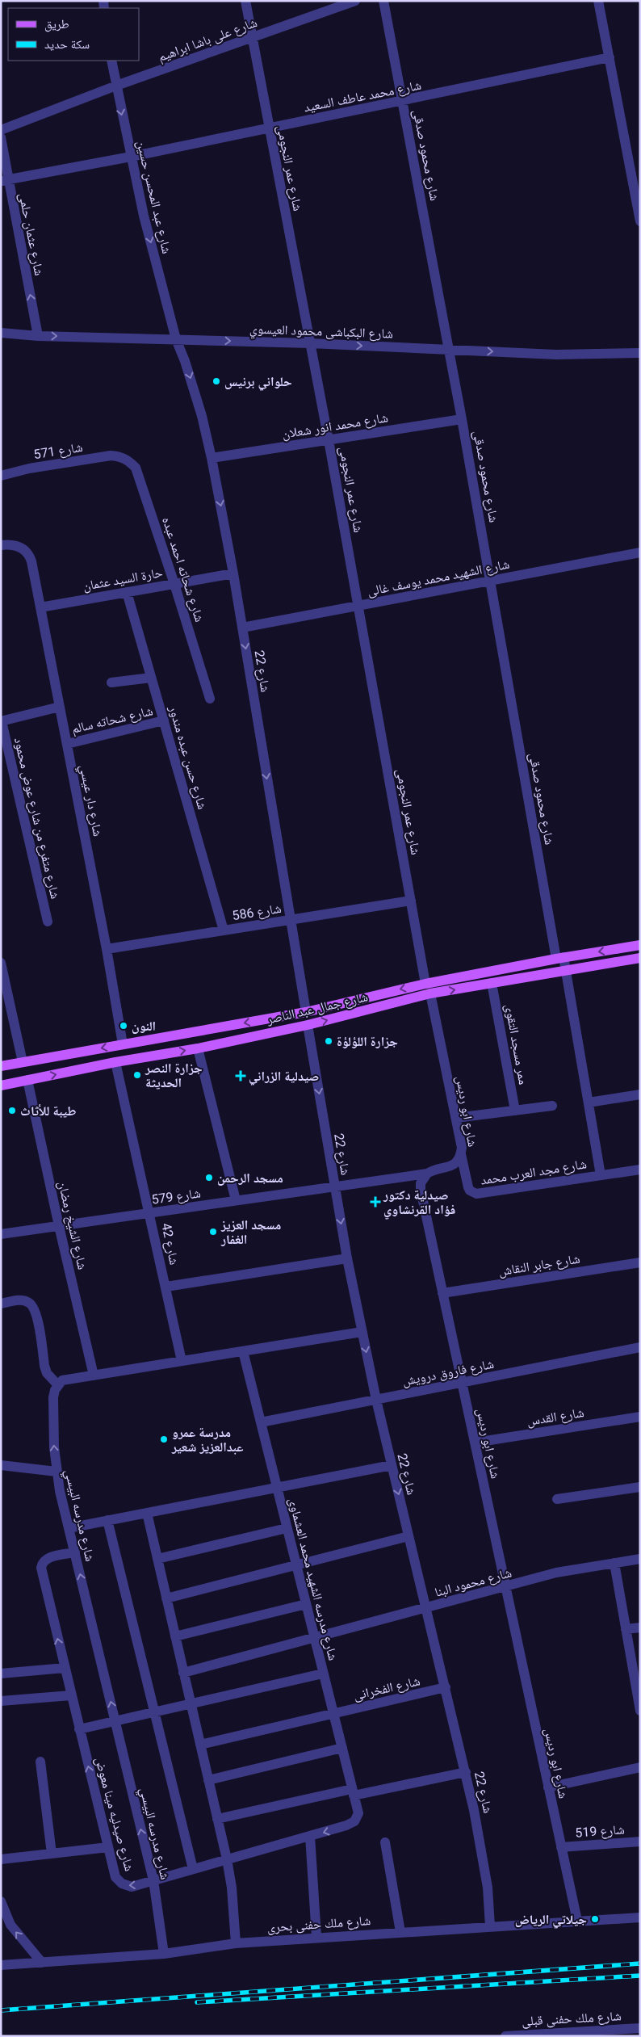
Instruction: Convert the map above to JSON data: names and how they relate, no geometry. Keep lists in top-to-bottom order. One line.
{"streets":{"main road":["شارع جمال عبد الناصر"],"street":["شارع على باشا ابراهيم","شارع محمد عاطف السعيد","شارع محمود صدقى","شارع عمر النجومى","شارع عبد المحسن حسين","شارع عثمان حلمى","شارع البكباشى محمود العيسوي","شارع محمد انور شعلان","شارع 571","شارع شحاته احمد عبده","شارع الشهيد محمد يوسف غالى","حارة السيد عثمان","شارع 22","شارع شحاته سالم","شارع حسن عبده مندور","شارع دار عيسي","شارع متفرع من شارع عوض محمود","شارع 586","ممر مسجد التقوى","شارع ابو رديس","شارع مجد العرب محمد","شارع 579","شارع الشيخ رمضان","شارع 42","شارع جابر النقاش","شارع فاروق درويش","شارع القدس","شارع مدرسه البيسي","شارع مدرسه الشهيد محمد العشماوى","شارع محمود البنا","شارع الفخرانى","شارع صيدليه مينا معوض","شارع 519","شارع ملك حفنى بحرى","شارع ملك حفنى قبلى"]},"crossings":[["شارع على باشا ابراهيم","شارع عمر النجومى"],["شارع على باشا ابراهيم","شارع عبد المحسن حسين"],["شارع محمد عاطف السعيد","شارع محمود صدقى"],["شارع محمد عاطف السعيد","شارع عمر النجومى"],["شارع محمد عاطف السعيد","شارع عبد المحسن حسين"],["شارع محمد عاطف السعيد","شارع عثمان حلمى"],["شارع محمود صدقى","شارع البكباشى محمود العيسوي"],["شارع محمود صدقى","شارع محمد انور شعلان"],["شارع محمود صدقى","شارع الشهيد محمد يوسف غالى"],["شارع محمود صدقى","شارع جمال عبد الناصر"],["شارع محمود صدقى","شارع مجد العرب محمد"],["شارع عمر النجومى","شارع البكباشى محمود العيسوي"],["شارع عمر النجومى","شارع محمد انور شعلان"],["شارع عمر النجومى","شارع الشهيد محمد يوسف غالى"],["شارع عمر النجومى","شارع 586"],["شارع عمر النجومى","شارع جمال عبد الناصر"],["شارع عبد المحسن حسين","شارع البكباشى محمود العيسوي"],["شارع عبد المحسن حسين","شارع 22"],["شارع عثمان حلمى","شارع البكباشى محمود العيسوي"],["شارع البكباشى محمود العيسوي","شارع 22"],["شارع محمد انور شعلان","شارع 22"],["شارع 571","شارع شحاته احمد عبده"],["شارع شحاته احمد عبده","حارة السيد عثمان"],["شارع الشهيد محمد يوسف غالى","شارع 22"],["حارة السيد عثمان","شارع 22"],["حارة السيد عثمان","شارع حسن عبده مندور"],["حارة السيد عثمان","شارع دار عيسي"],["شارع 22","شارع 586"],["شارع 22","شارع جمال عبد الناصر"],["شارع 22","شارع 579"],["شارع 22","شارع فاروق درويش"],["شارع 22","شارع محمود البنا"],["شارع 22","شارع الفخرانى"],["شارع 22","شارع ملك حفنى بحرى"],["شارع شحاته سالم","شارع حسن عبده مندور"],["شارع شحاته سالم","شارع دار عيسي"],["شارع حسن عبده مندور","شارع 586"],["شارع دار عيسي","شارع 586"],["شارع دار عيسي","شارع جمال عبد الناصر"],["شارع جمال عبد الناصر","ممر مسجد التقوى"],["شارع جمال عبد الناصر","شارع ابو رديس"],["شارع جمال عبد الناصر","شارع الشيخ رمضان"],["شارع جمال عبد الناصر","شارع 42"],["شارع ابو رديس","شارع مجد العرب محمد"],["شارع ابو رديس","شارع 579"],["شارع ابو رديس","شارع جابر النقاش"],["شارع ابو رديس","شارع فاروق درويش"],["شارع ابو رديس","شارع القدس"],["شارع ابو رديس","شارع محمود البنا"],["شارع ابو رديس","شارع 519"],["شارع ابو رديس","شارع ملك حفنى بحرى"],["شارع 579","شارع الشيخ رمضان"],["شارع 579","شارع 42"],["شارع فاروق درويش","شارع مدرسه الشهيد محمد العشماوى"],["شارع مدرسه البيسي","شارع صيدليه مينا معوض"],["شارع مدرسه البيسي","شارع ملك حفنى بحرى"],["شارع مدرسه الشهيد محمد العشماوى","شارع محمود البنا"],["شارع مدرسه الشهيد محمد العشماوى","شارع الفخرانى"],["شارع مدرسه الشهيد محمد العشماوى","شارع صيدليه مينا معوض"]],"one_way":["شارع عبد المحسن حسين","شارع عثمان حلمى","شارع البكباشى محمود العيسوي","شارع 22"],"places":{"other":["حلواني برنيس","النون","جزارة اللؤلؤة","جزارة النصر الحديثة","طيبة للأثاث","مسجد الرحمن","مسجد العزيز الغفار","مدرسة عمرو عبدالعزيز شعير","جيلاتي الرياض"],"health":["صيدلية الزراني","صيدلية دكتور فؤاد القرنشاوي"]},"legend":["طريق","سكة حديد"]}
